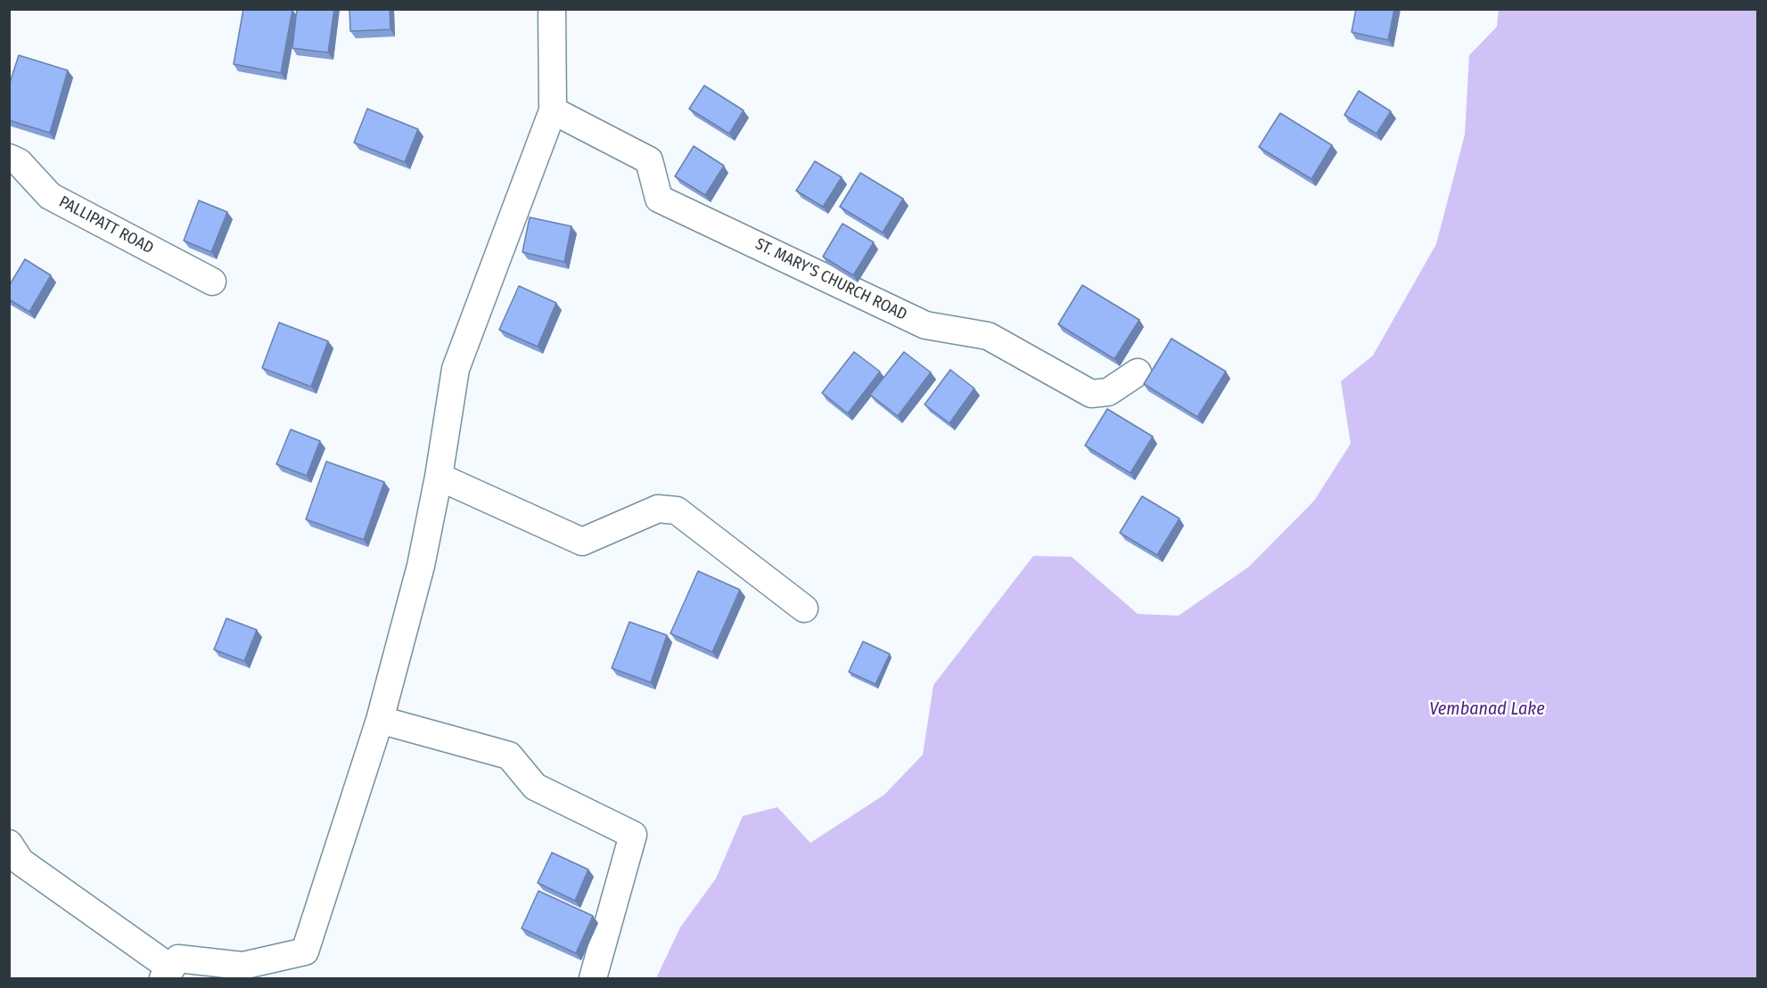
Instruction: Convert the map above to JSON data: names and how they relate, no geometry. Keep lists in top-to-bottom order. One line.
{"streets":{"street":["PALLIPATT ROAD","ST. MARY'S CHURCH ROAD"]},"water":["Vembanad Lake"]}
